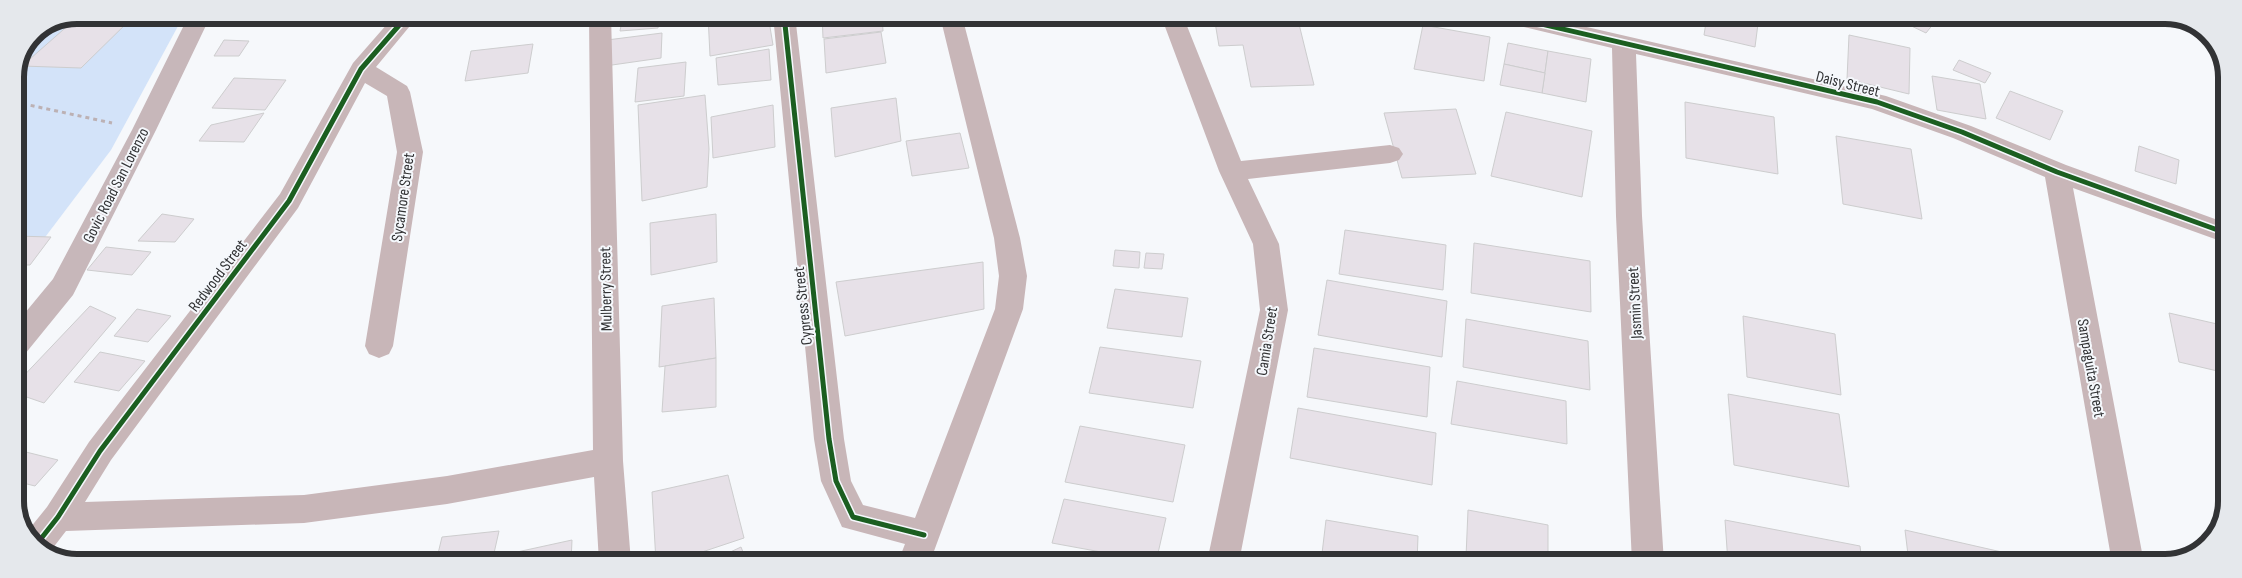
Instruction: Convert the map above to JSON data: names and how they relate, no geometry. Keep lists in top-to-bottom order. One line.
{"streets":{"main road":["Govic Road San Lorenzo"],"street":["Daisy Street","Sycamore Street","Redwood Street","Mulberry Street","Jasmin Street","Cypress Street","Camia Street","Sampaguita Street"]},"crossings":[["Daisy Street","Jasmin Street"],["Daisy Street","Sampaguita Street"],["Sycamore Street","Redwood Street"]]}
